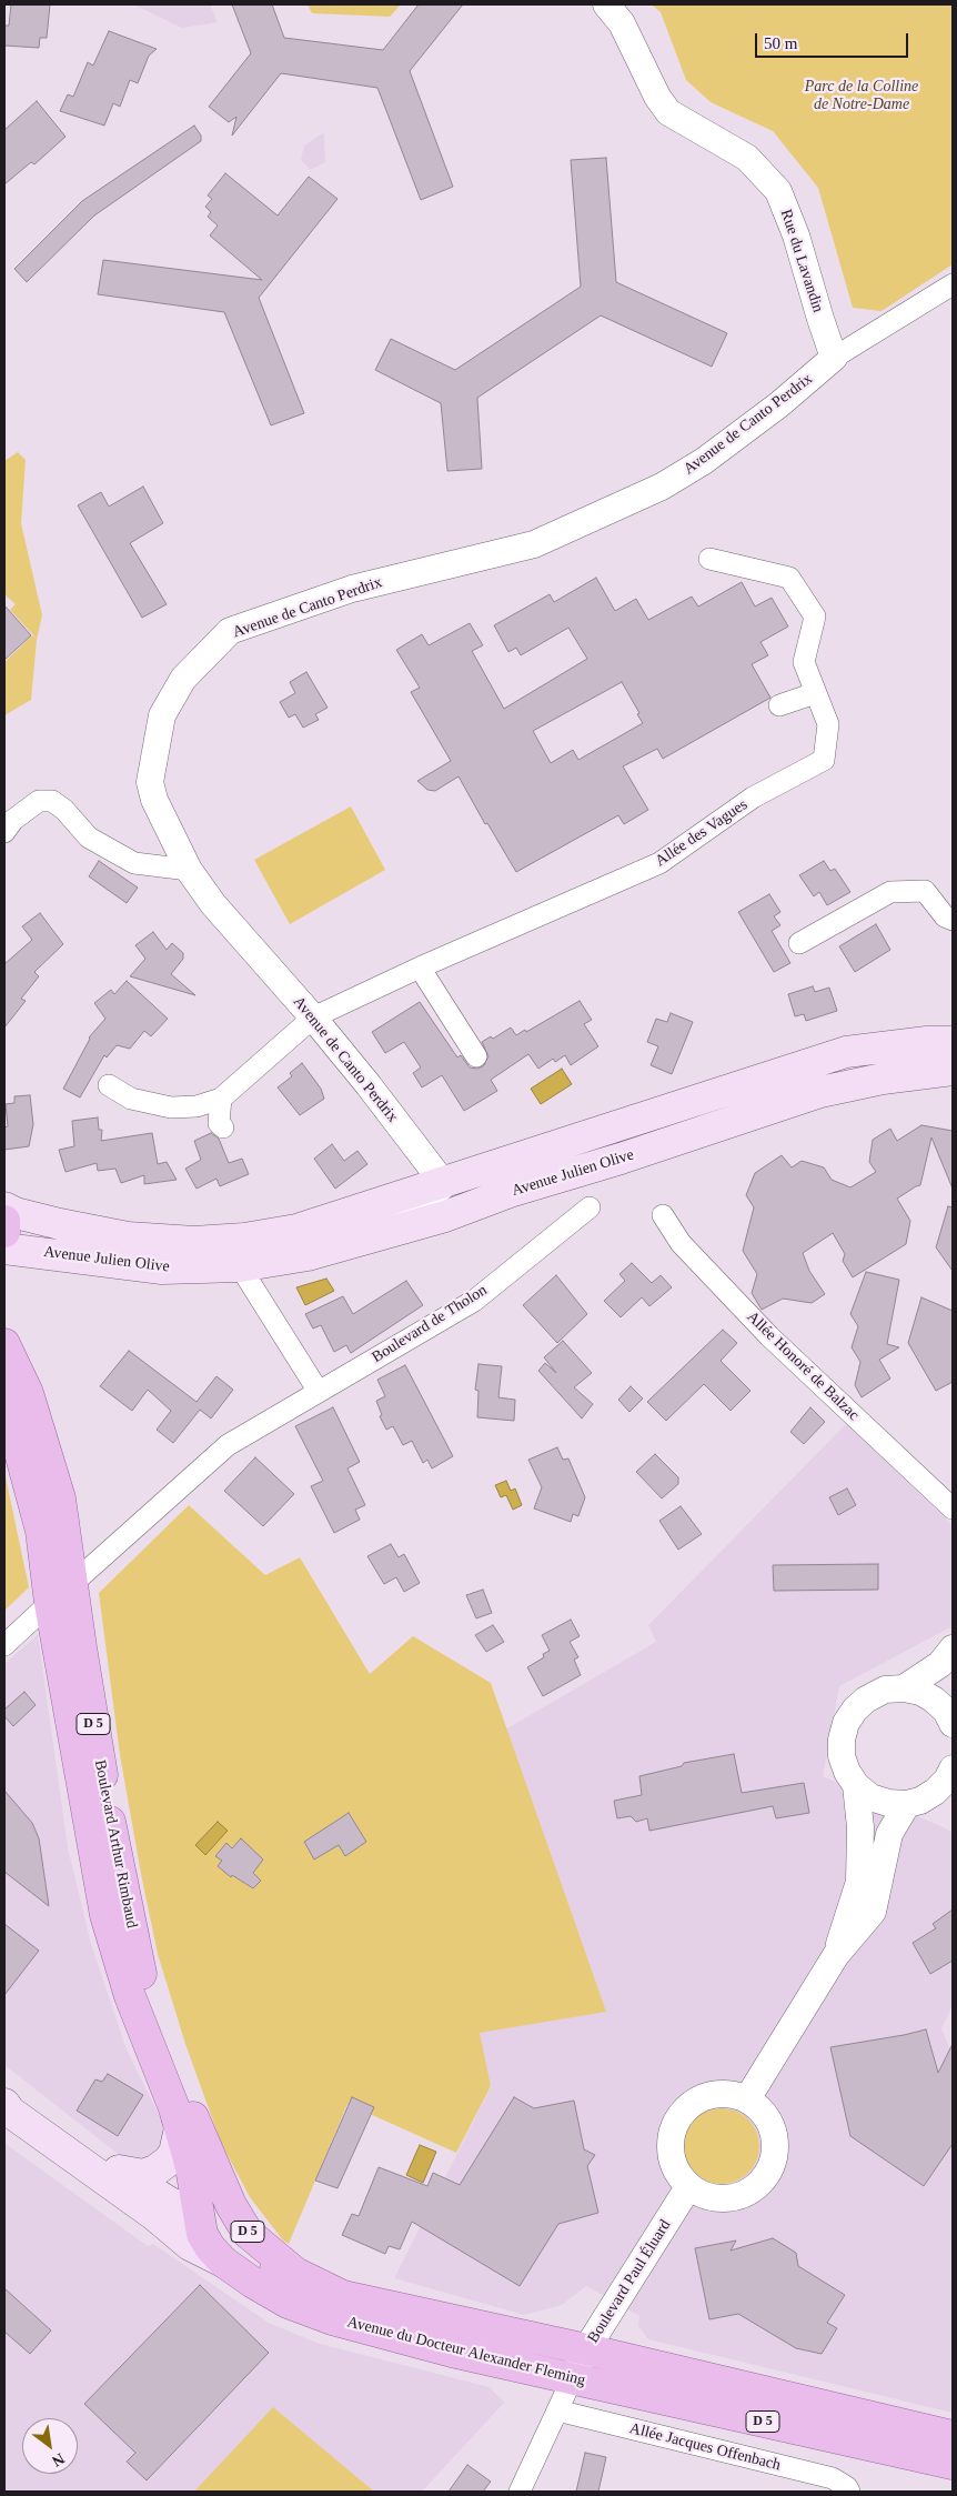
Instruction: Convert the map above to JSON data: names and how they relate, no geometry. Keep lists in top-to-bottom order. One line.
{"streets":{"main road":["Avenue Julien Olive","D 5","Boulevard Arthur Rimbaud","Avenue du Docteur Alexander Fleming"],"street":["Rue du Lavandin","Avenue de Canto Perdrix","Allée des Vagues","Boulevard de Tholon","Allée Honoré de Balzac","Boulevard Paul Éluard","Allée Jacques Offenbach"]},"crossings":[["Rue du Lavandin","Avenue de Canto Perdrix"],["Avenue de Canto Perdrix","Allée des Vagues"],["Avenue de Canto Perdrix","Avenue Julien Olive"],["Boulevard de Tholon","Boulevard Arthur Rimbaud"],["Boulevard Arthur Rimbaud","Avenue du Docteur Alexander Fleming"],["Boulevard Paul Éluard","Avenue du Docteur Alexander Fleming"]],"parks":["Parc de la Colline de Notre-Dame"],"scale_bar":"50 m","north":"bottom right"}
